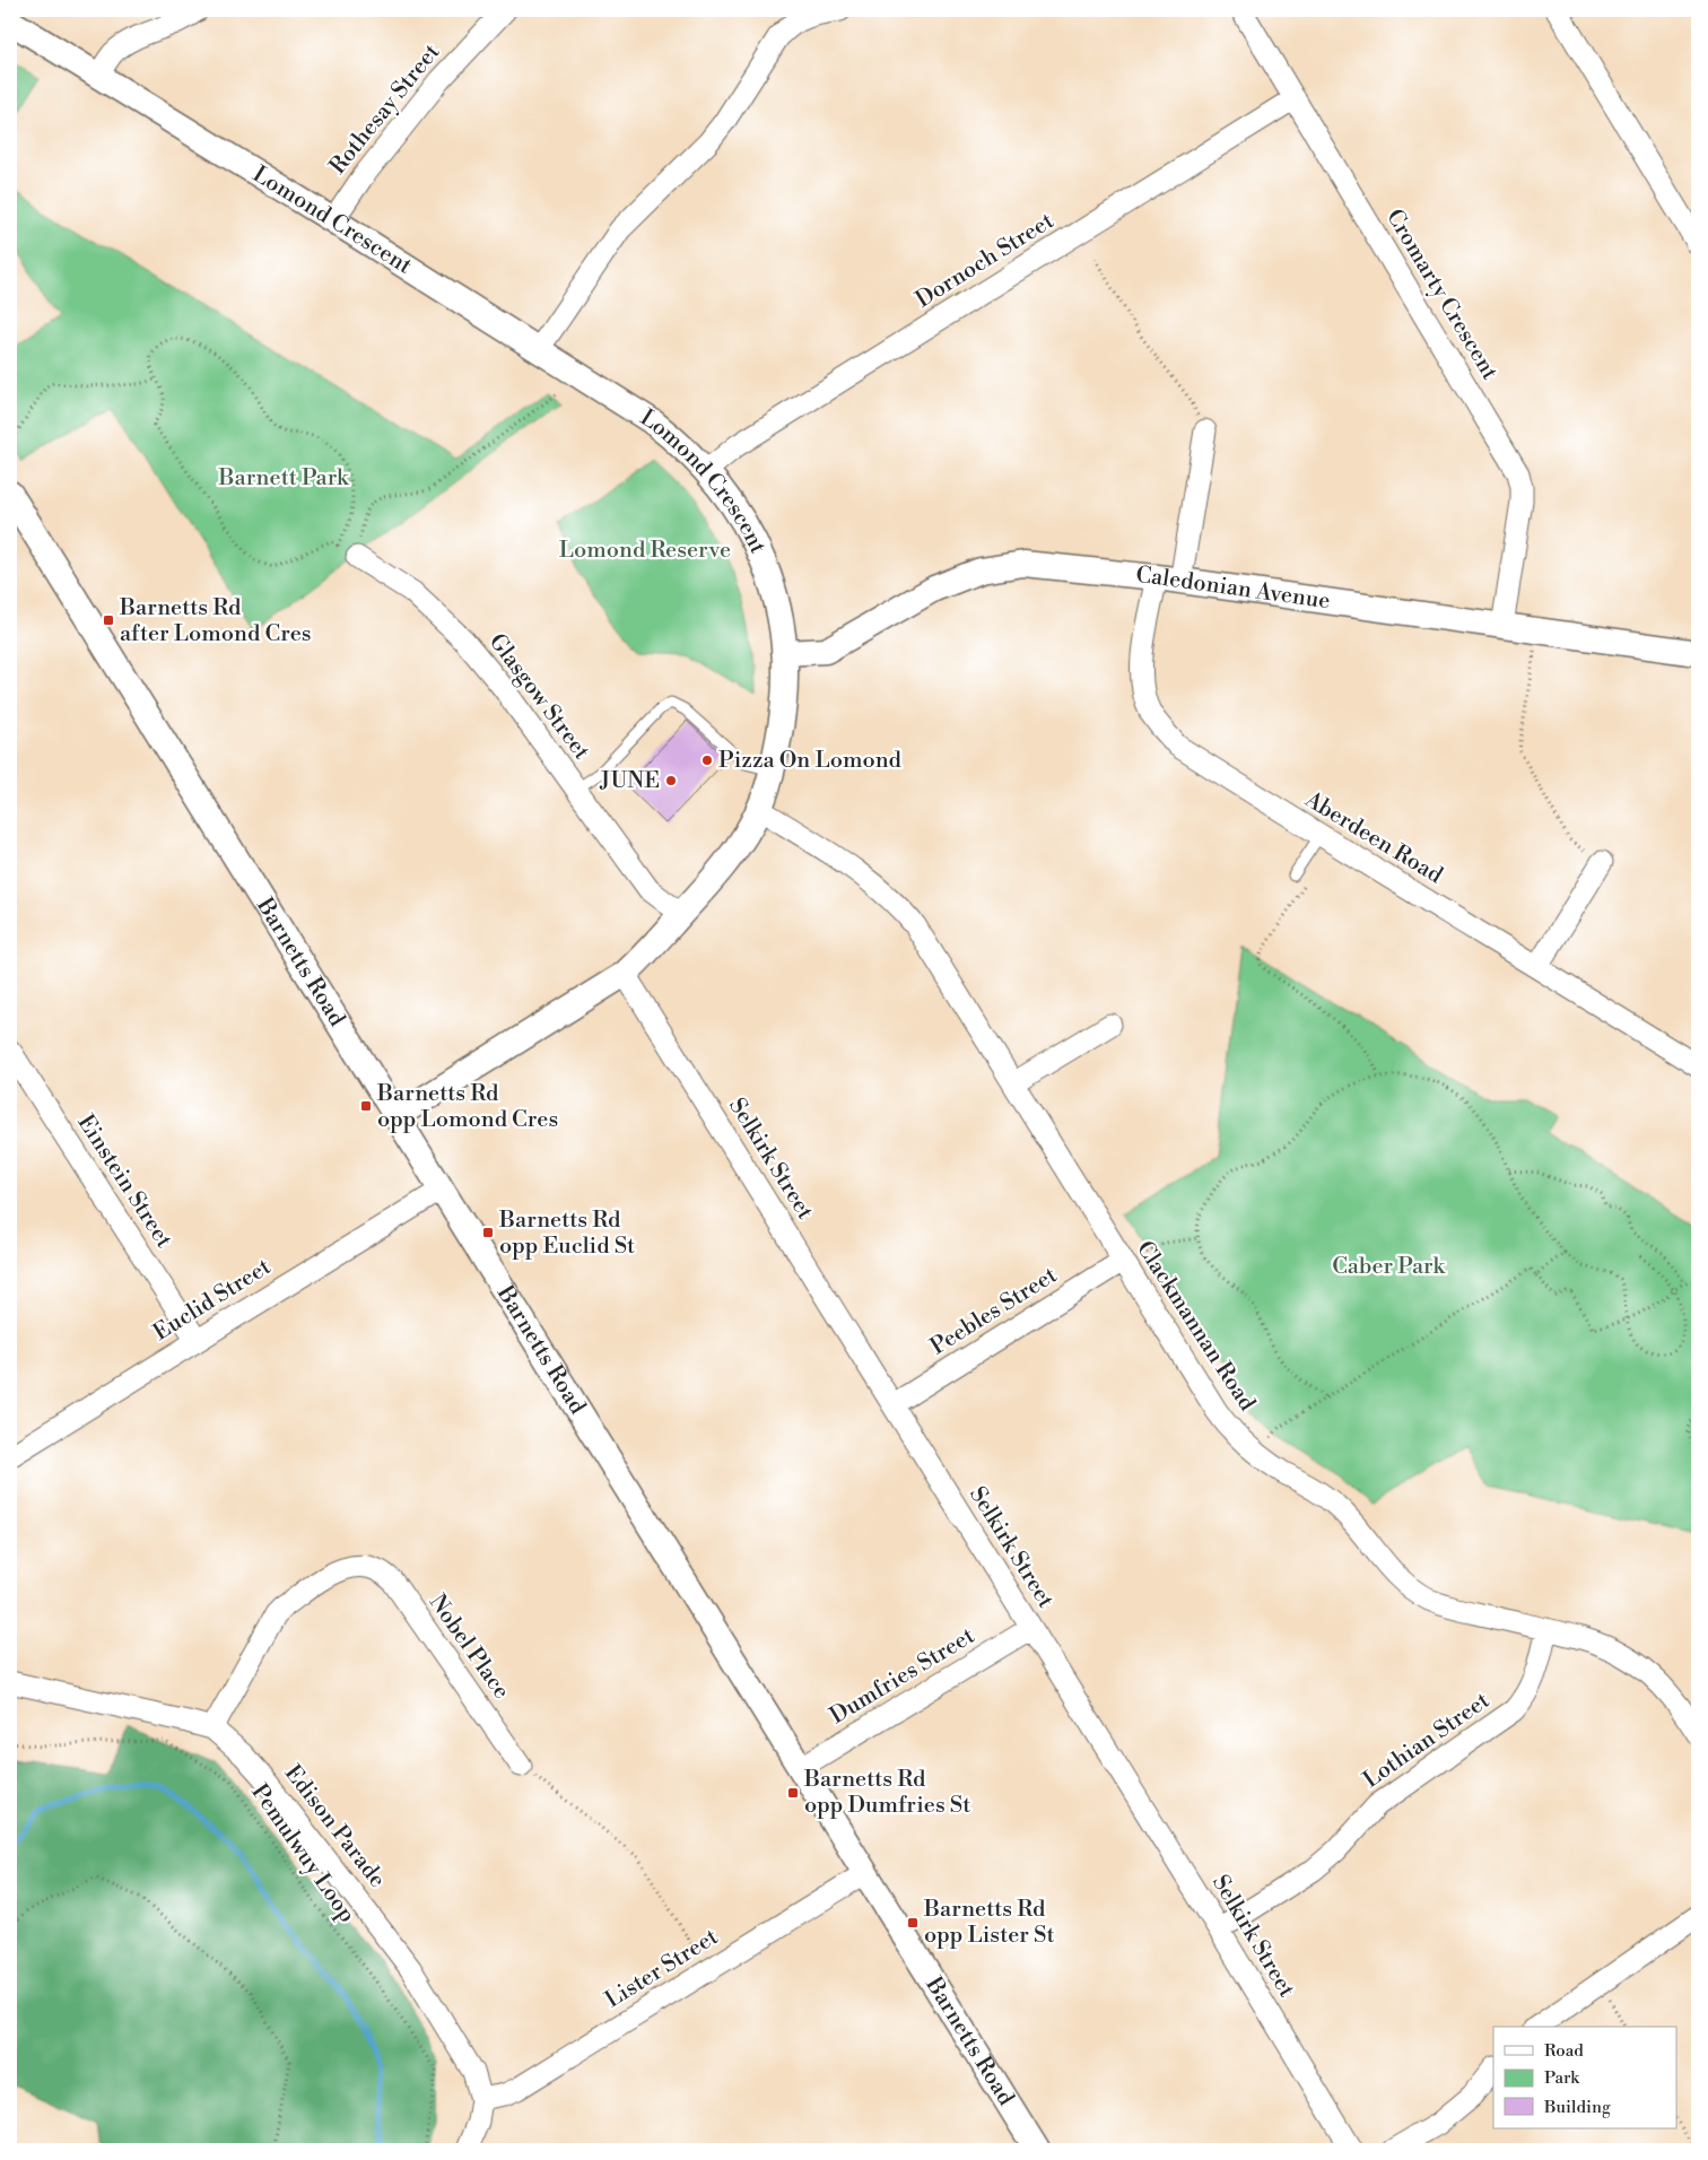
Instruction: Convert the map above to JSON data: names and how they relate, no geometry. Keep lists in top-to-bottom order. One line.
{"streets":{"street":["Rothesay Street","Lomond Crescent","Dornoch Street","Cromarty Crescent","Caledonian Avenue","Glasgow Street","Aberdeen Road","Barnetts Road","Selkirk Street","Einstein Street","Euclid Street","Peebles Street","Clackmannan Road","Nobel Place","Dumfries Street","Lothian Street","Edison Parade","Lister Street"],"path":["Pemulwuy Loop"]},"crossings":[["Rothesay Street","Lomond Crescent"],["Lomond Crescent","Dornoch Street"],["Lomond Crescent","Caledonian Avenue"],["Lomond Crescent","Glasgow Street"],["Lomond Crescent","Barnetts Road"],["Lomond Crescent","Selkirk Street"],["Lomond Crescent","Clackmannan Road"],["Dornoch Street","Cromarty Crescent"],["Cromarty Crescent","Caledonian Avenue"],["Caledonian Avenue","Aberdeen Road"],["Barnetts Road","Euclid Street"],["Barnetts Road","Dumfries Street"],["Barnetts Road","Lister Street"],["Selkirk Street","Peebles Street"],["Selkirk Street","Dumfries Street"],["Selkirk Street","Lothian Street"],["Einstein Street","Euclid Street"],["Peebles Street","Clackmannan Road"],["Clackmannan Road","Lothian Street"],["Nobel Place","Edison Parade"],["Edison Parade","Lister Street"]],"parks":["Barnett Park","Lomond Reserve","Caber Park"],"places":{"transit":["Barnetts Rd after Lomond Cres","Barnetts Rd opp Lomond Cres","Barnetts Rd opp Euclid St","Barnetts Rd opp Dumfries St","Barnetts Rd opp Lister St"],"other":["Pizza On Lomond","JUNE"]},"legend":["Road","Park","Building"]}
